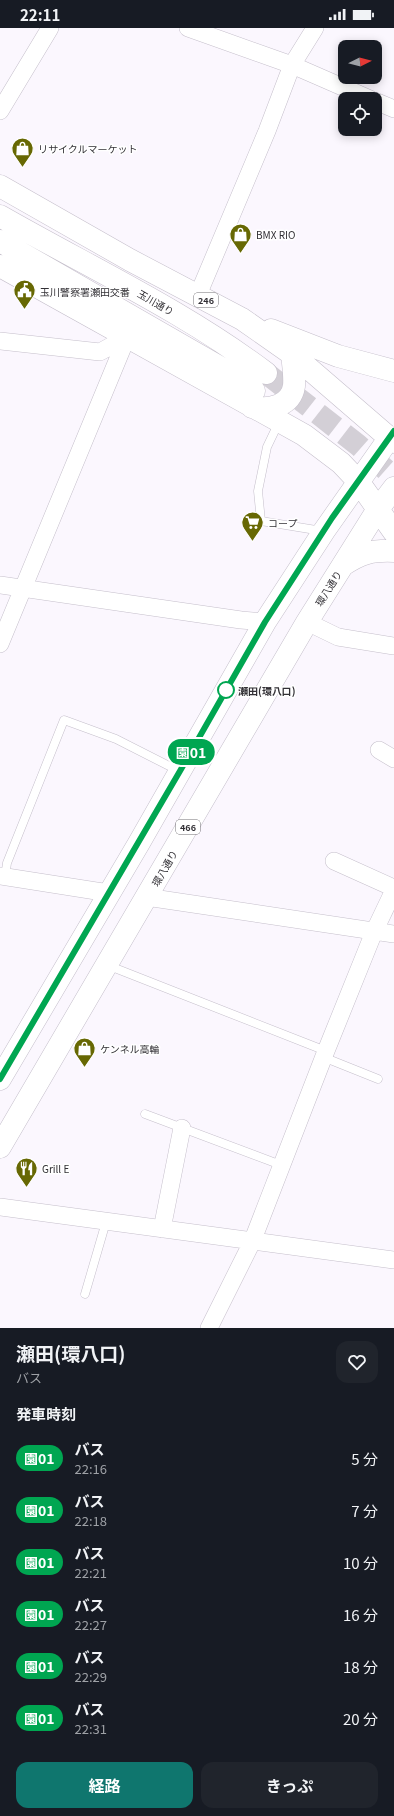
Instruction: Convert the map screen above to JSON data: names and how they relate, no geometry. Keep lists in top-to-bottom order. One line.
{"streets":{"highway":["246","玉川通り","環八通り","466"]},"places":{"shop":["リサイクルマーケット","BMX RIO","ケンネル高輪"],"public building":["玉川警察署瀬田交番"],"supermarket":["コープ"],"other":["瀬田(環八口)"],"restaurant":["Grill E"]},"lines":["bus line 園01"],"north":"right","page":{"status":"22:11","on_map":"園01","heading":[["瀬田(環八口)","バス"],"発車時刻"],"list":[{"mark":"園01","name":"バス","note":"22:16","value":"5 分"},{"mark":"園01","name":"バス","note":"22:18","value":"7 分"},{"mark":"園01","name":"バス","note":"22:21","value":"10 分"},{"mark":"園01","name":"バス","note":"22:27","value":"16 分"},{"mark":"園01","name":"バス","note":"22:29","value":"18 分"},{"mark":"園01","name":"バス","note":"22:31","value":"20 分"}],"buttons":["経路","きっぷ"]}}
